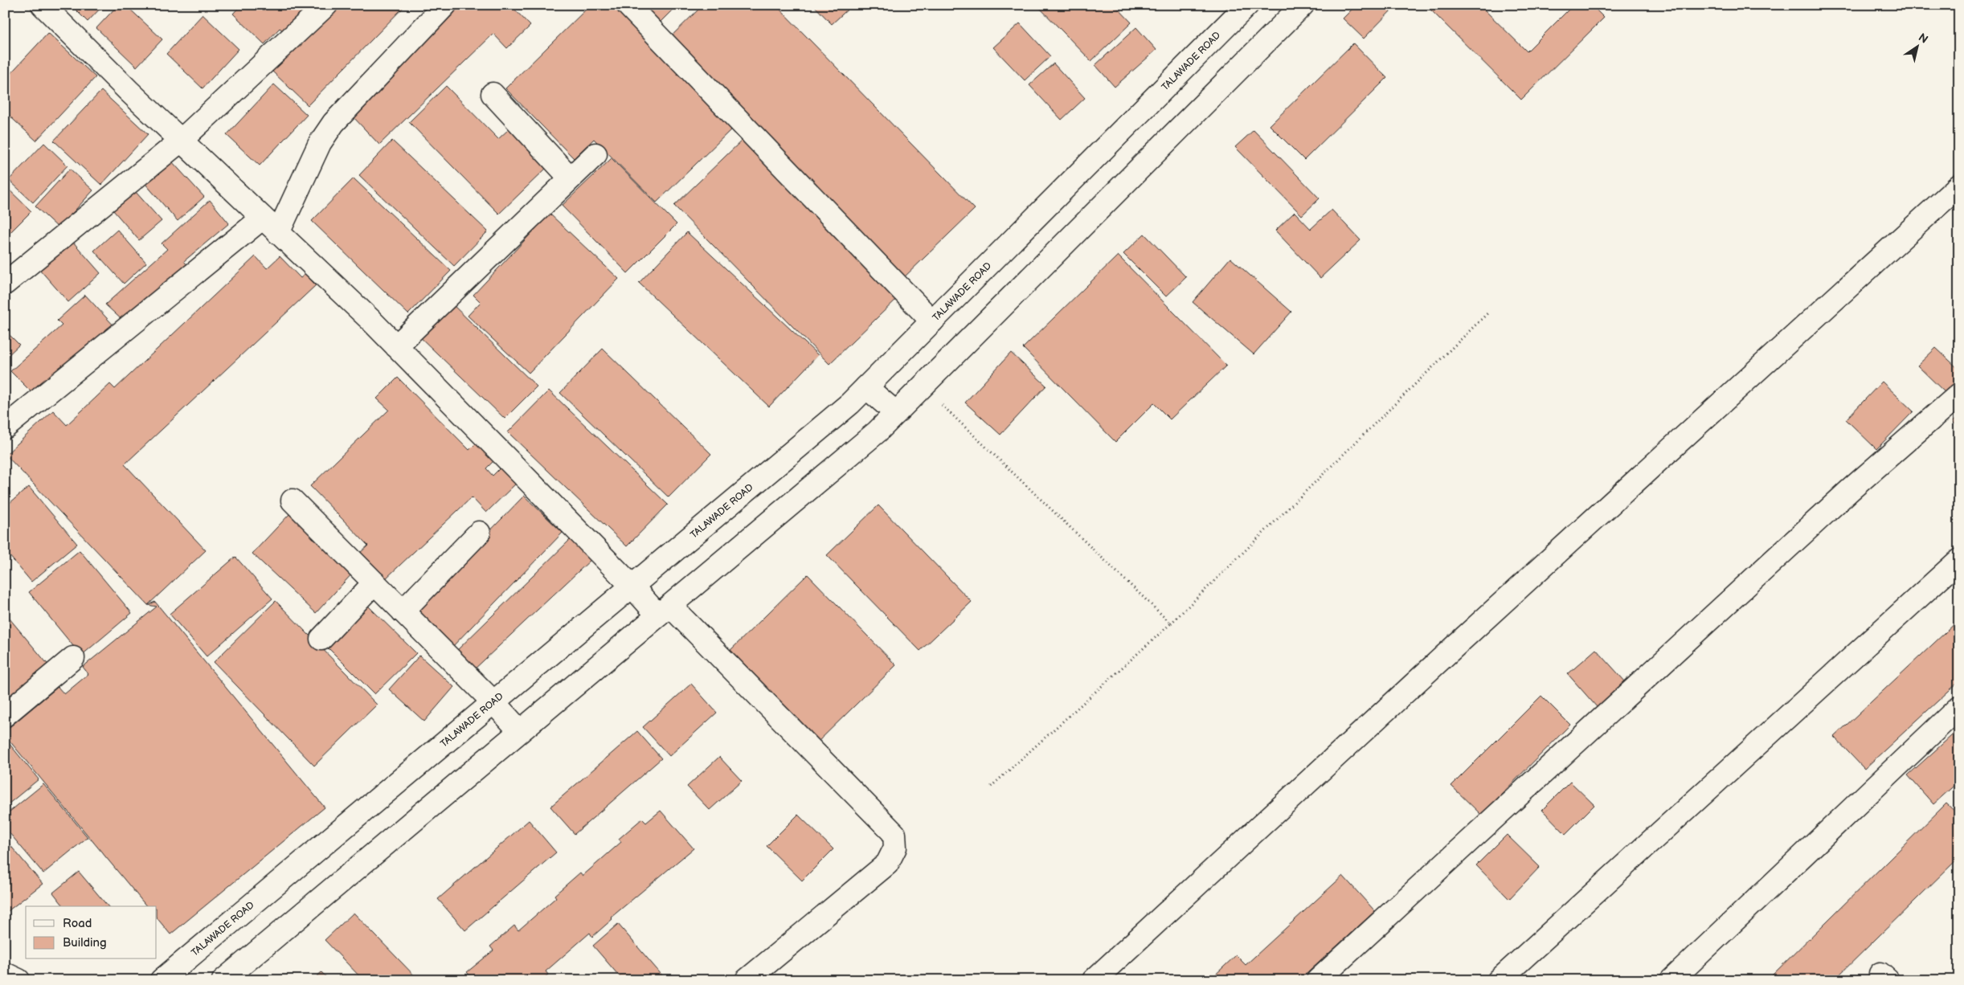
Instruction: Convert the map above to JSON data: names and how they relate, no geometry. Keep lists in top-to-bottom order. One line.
{"streets":{"street":["TALAWADE ROAD"]},"legend":["Road","Building"],"north":"top right"}
